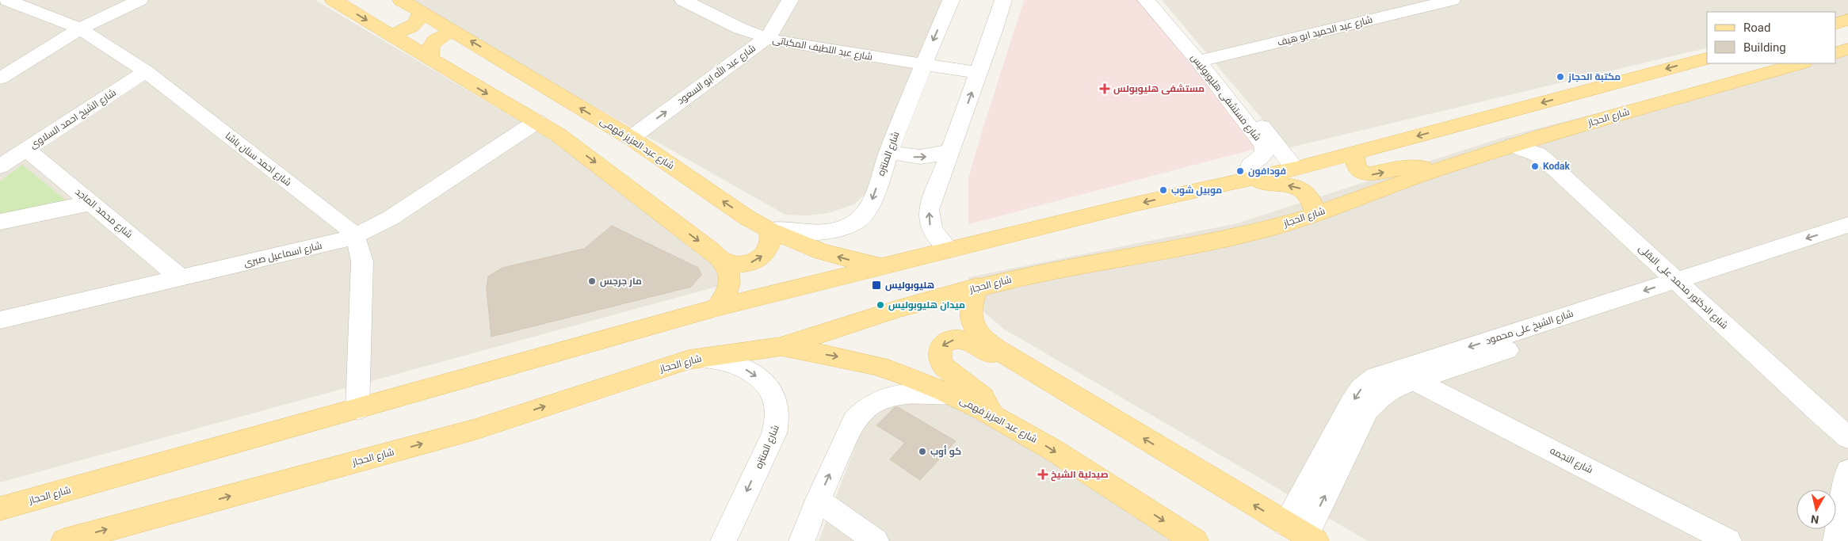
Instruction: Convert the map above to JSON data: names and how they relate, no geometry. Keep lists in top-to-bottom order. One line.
{"streets":{"main road":["شارع الحجاز","شارع عبد العزيز فهمى"],"street":["شارع عبد الحميد ابو هيف","شارع عبد اللطيف المكباتى","شارع عبد الله ابو السعود","شارع مستشفى هليوبوليس","شارع الشيخ احمد السلاوى","شارع المنتزه","شارع احمد سنان باشا","شارع محمد الماجد","شارع اسماعيل صبرى","شارع الدكتور محمد على البقلى","شارع الشيخ على محمود","شارع النجمه"]},"crossings":[["شارع عبد الحميد ابو هيف","شارع مستشفى هليوبوليس"],["شارع عبد اللطيف المكباتى","شارع عبد الله ابو السعود"],["شارع عبد اللطيف المكباتى","شارع المنتزه"],["شارع عبد الله ابو السعود","شارع عبد العزيز فهمى"],["شارع مستشفى هليوبوليس","شارع الحجاز"],["شارع الحجاز","شارع عبد العزيز فهمى"],["شارع الحجاز","شارع المنتزه"],["شارع الحجاز","شارع احمد سنان باشا"],["شارع الحجاز","شارع الدكتور محمد على البقلى"],["شارع الشيخ احمد السلاوى","شارع احمد سنان باشا"],["شارع الشيخ احمد السلاوى","شارع محمد الماجد"],["شارع عبد العزيز فهمى","شارع المنتزه"],["شارع احمد سنان باشا","شارع اسماعيل صبرى"],["شارع محمد الماجد","شارع اسماعيل صبرى"],["شارع الدكتور محمد على البقلى","شارع الشيخ على محمود"],["شارع الشيخ على محمود","شارع النجمه"]],"places":{"other":["مكتبة الحجاز","Kodak","فودافون","موبيل شوب","مار جرجس","ميدان هليوبوليس","كو أوب"],"health":["مستشفى هليوبولس","صيدلية الشيخ"],"transit":["هليوبوليس"]},"legend":["Road","Building"],"north":"bottom"}
